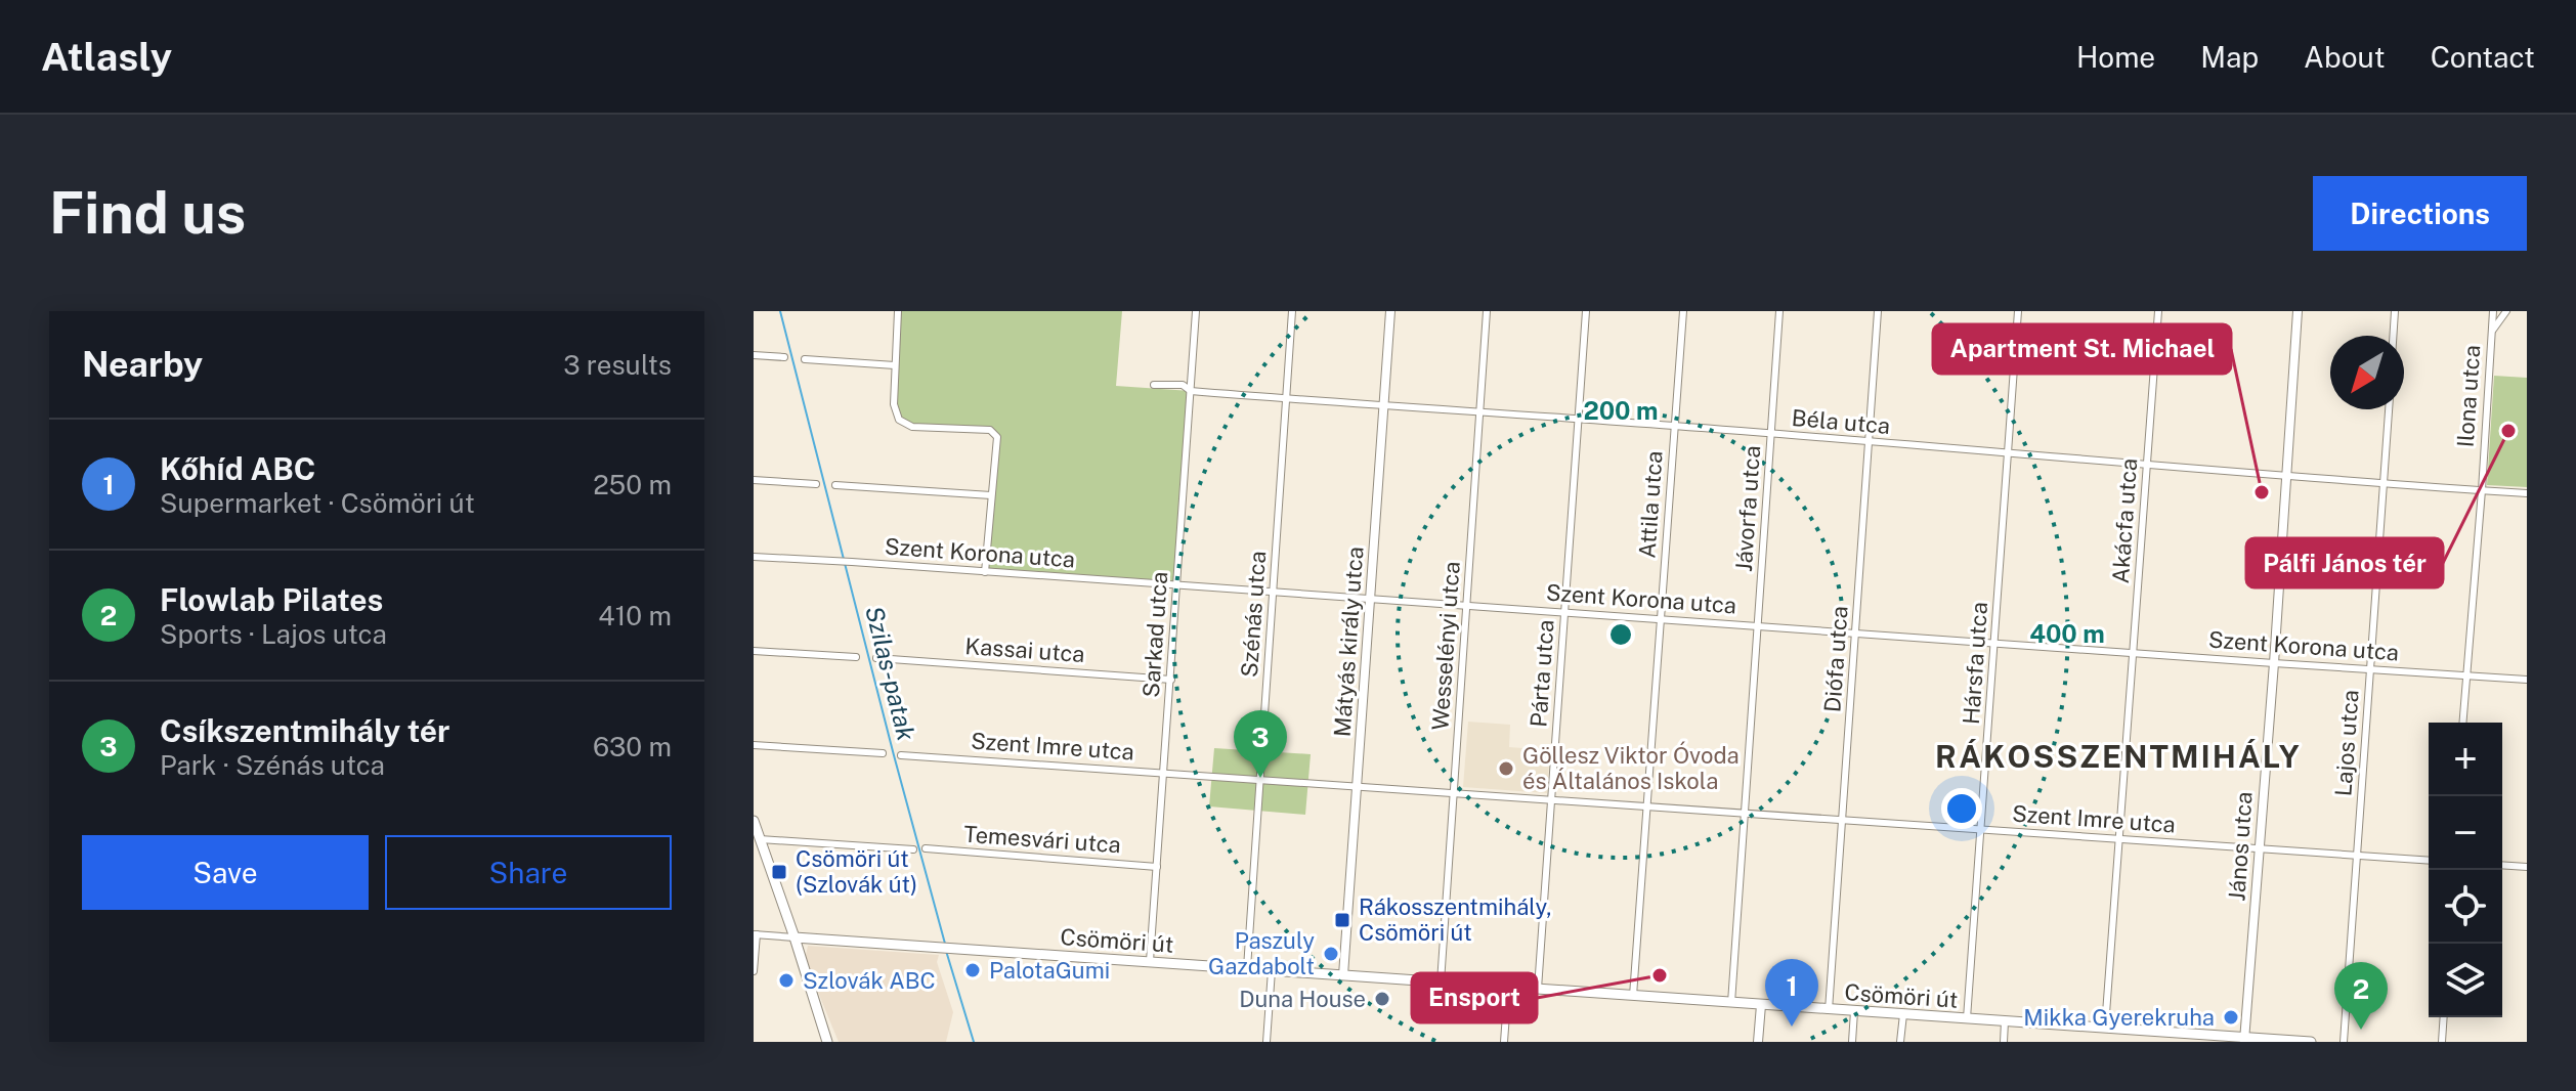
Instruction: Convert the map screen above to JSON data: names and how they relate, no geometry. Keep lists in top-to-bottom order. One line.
{"streets":{"main road":["Csömöri út"],"street":["Ilona utca","Béla utca","Attila utca","Jávorfa utca","Akácfa utca","Szent Korona utca","Szénás utca","Sarkad utca","Mátyás király utca","Wesselényi utca","Kassai utca","Diófa utca","Hársfa utca","Párta utca","Lajos utca","Szent Imre utca","Temesvári utca","János utca"]},"crossings":[["Ilona utca","Béla utca"],["Ilona utca","Szent Korona utca"],["Béla utca","Attila utca"],["Béla utca","Jávorfa utca"],["Béla utca","Akácfa utca"],["Béla utca","Szénás utca"],["Béla utca","Sarkad utca"],["Béla utca","Mátyás király utca"],["Béla utca","Wesselényi utca"],["Béla utca","Diófa utca"],["Béla utca","Hársfa utca"],["Béla utca","Párta utca"],["Béla utca","Lajos utca"],["Béla utca","János utca"],["Attila utca","Szent Korona utca"],["Attila utca","Szent Imre utca"],["Attila utca","Csömöri út"],["Jávorfa utca","Szent Korona utca"],["Jávorfa utca","Szent Imre utca"],["Jávorfa utca","Csömöri út"],["Akácfa utca","Szent Korona utca"],["Akácfa utca","Szent Imre utca"],["Akácfa utca","Csömöri út"],["Szent Korona utca","Szénás utca"],["Szent Korona utca","Sarkad utca"],["Szent Korona utca","Mátyás király utca"],["Szent Korona utca","Wesselényi utca"],["Szent Korona utca","Diófa utca"],["Szent Korona utca","Hársfa utca"],["Szent Korona utca","Párta utca"],["Szent Korona utca","Lajos utca"],["Szent Korona utca","János utca"],["Szénás utca","Szent Imre utca"],["Szénás utca","Csömöri út"],["Sarkad utca","Kassai utca"],["Sarkad utca","Szent Imre utca"],["Sarkad utca","Temesvári utca"],["Sarkad utca","Csömöri út"],["Mátyás király utca","Szent Imre utca"],["Mátyás király utca","Csömöri út"],["Wesselényi utca","Szent Imre utca"],["Wesselényi utca","Csömöri út"],["Diófa utca","Szent Imre utca"],["Diófa utca","Csömöri út"],["Hársfa utca","Szent Imre utca"],["Hársfa utca","Csömöri út"],["Párta utca","Szent Imre utca"],["Párta utca","Csömöri út"],["Lajos utca","Szent Imre utca"],["Szent Imre utca","János utca"],["János utca","Csömöri út"]],"districts":["RÁKOSSZENTMIHÁLY"],"water":["Szilas-patak"],"places":{"other":["Pálfi János tér","Apartment St. Michael","Göllesz Viktor Óvoda és Általános Iskola","Paszuly Gazdabolt","PalotaGumi","Ensport","Szlovák ABC","Duna House","Mikka Gyerekruha"],"transit":["Csömöri út (Szlovák út)","Rákosszentmihály, Csömöri út"]},"north":"bottom left","page":{"header":"Atlasly","nav":["Home","Map","About","Contact"],"buttons":["Directions",["Save","Share"]],"title":"Find us","heading":["Nearby","3 results"],"list":[{"mark":"1","name":"Kőhíd ABC","note":"Supermarket · Csömöri út","value":"250 m"},{"mark":"2","name":"Flowlab Pilates","note":"Sports · Lajos utca","value":"410 m"},{"mark":"3","name":"Csíkszentmihály tér","note":"Park · Szénás utca","value":"630 m"}],"pins":["3","1","2"],"map_buttons":["+","−"]},"rings":["200 m","400 m"]}
